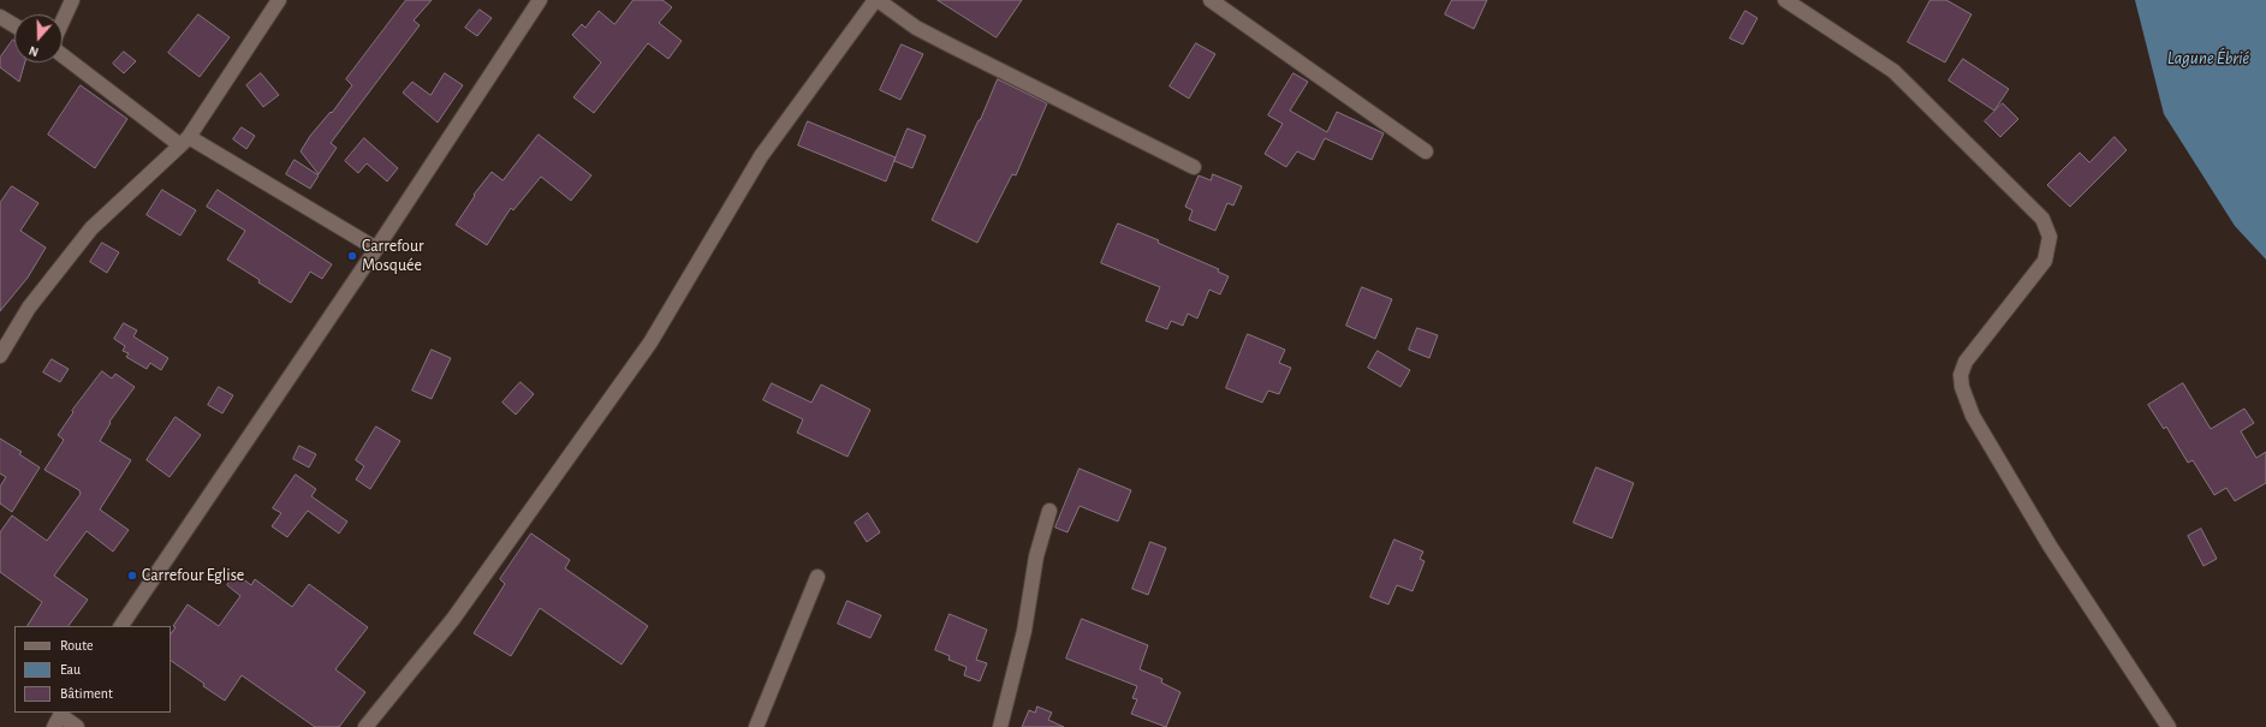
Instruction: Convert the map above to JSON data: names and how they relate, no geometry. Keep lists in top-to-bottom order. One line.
{"water":["Lagune Ébrié"],"places":["Carrefour Mosquée","Carrefour Eglise"],"legend":["Route","Eau","Bâtiment"],"north":"bottom"}
